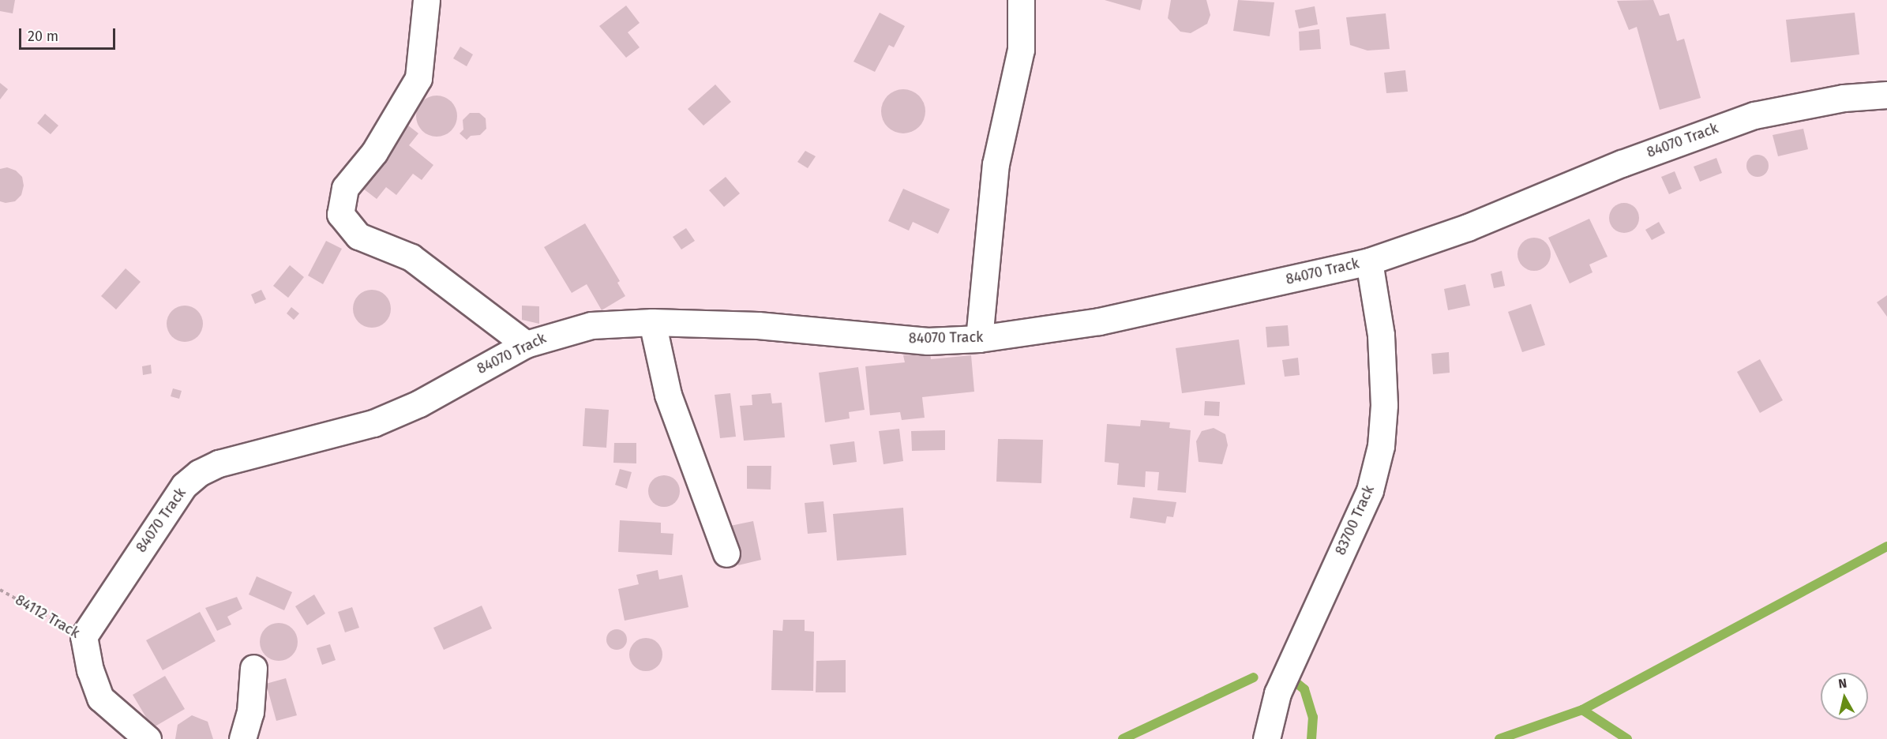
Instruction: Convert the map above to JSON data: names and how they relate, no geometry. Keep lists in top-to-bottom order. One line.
{"streets":{"street":["84070 Track","83700 Track","84112 Track"]},"crossings":[["84070 Track","83700 Track"],["84070 Track","84112 Track"]],"scale_bar":"20 m","north":"top"}
